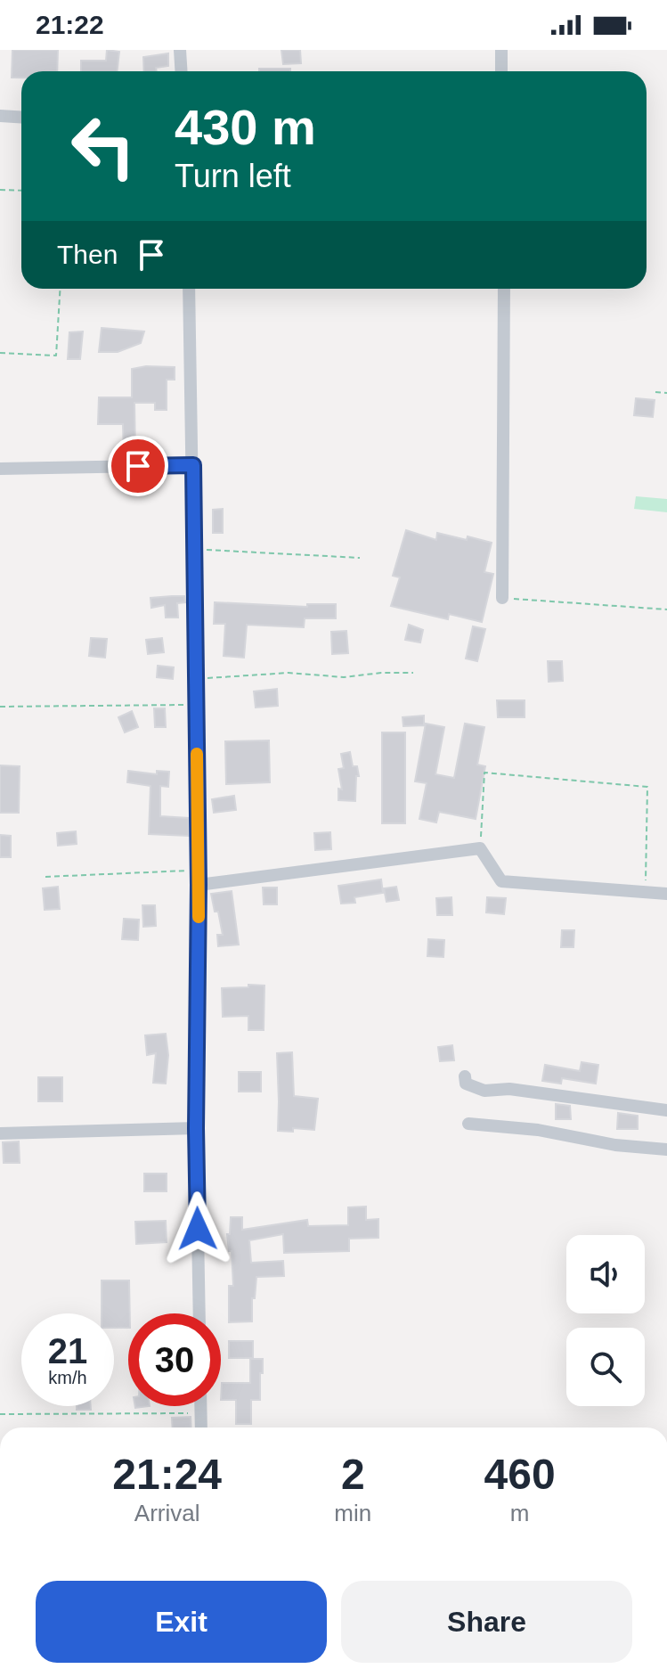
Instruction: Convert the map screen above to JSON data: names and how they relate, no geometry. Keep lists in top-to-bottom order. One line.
{"page":{"status":"21:22","turn":["430 m","Turn left"],"then":"Then","speed":"21 km/h","limit":"30","eta":["21:24","Arrival","2","min","460","m"],"buttons":["Exit","Share"]}}
